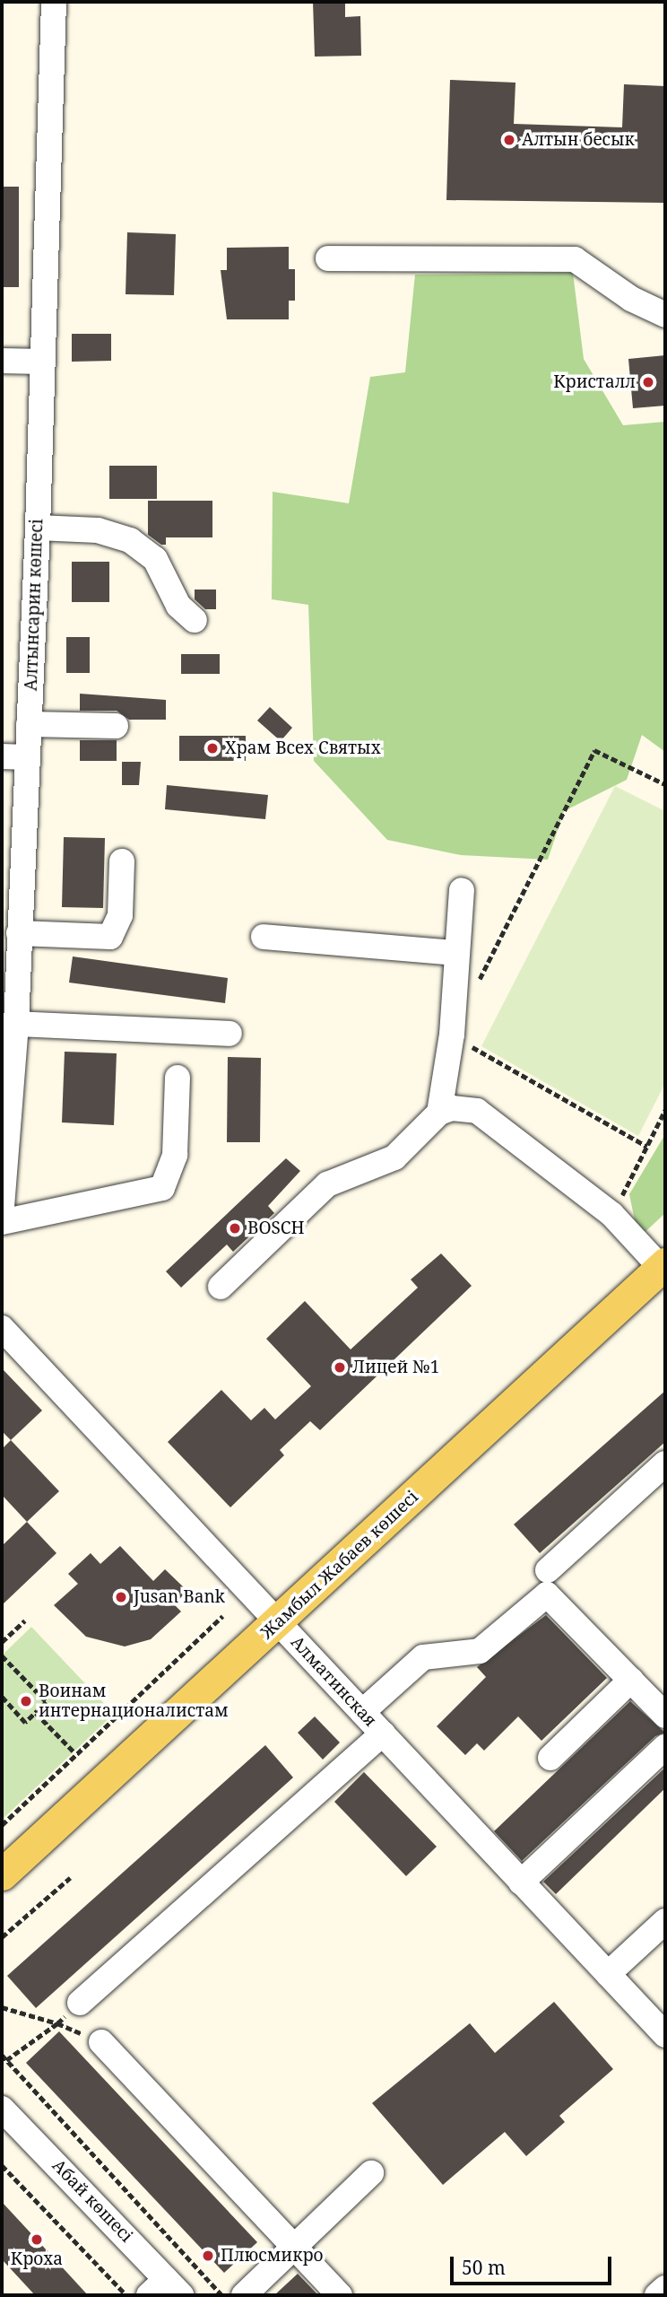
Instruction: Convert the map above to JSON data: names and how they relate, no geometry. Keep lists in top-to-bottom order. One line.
{"streets":{"main road":["Жамбыл Жабаев көшесі"],"street":["Алтынсарин көшесі","Алматинская","Абай көшесі"]},"crossings":[["Жамбыл Жабаев көшесі","Алматинская"]],"places":["Алтын бесык","Кристалл","Храм Всех Святых","BOSCH","Лицей №1","Jusan Bank","Воинам интернационалистам","Кроха","Плюсмикро"],"scale_bar":"50 m"}
